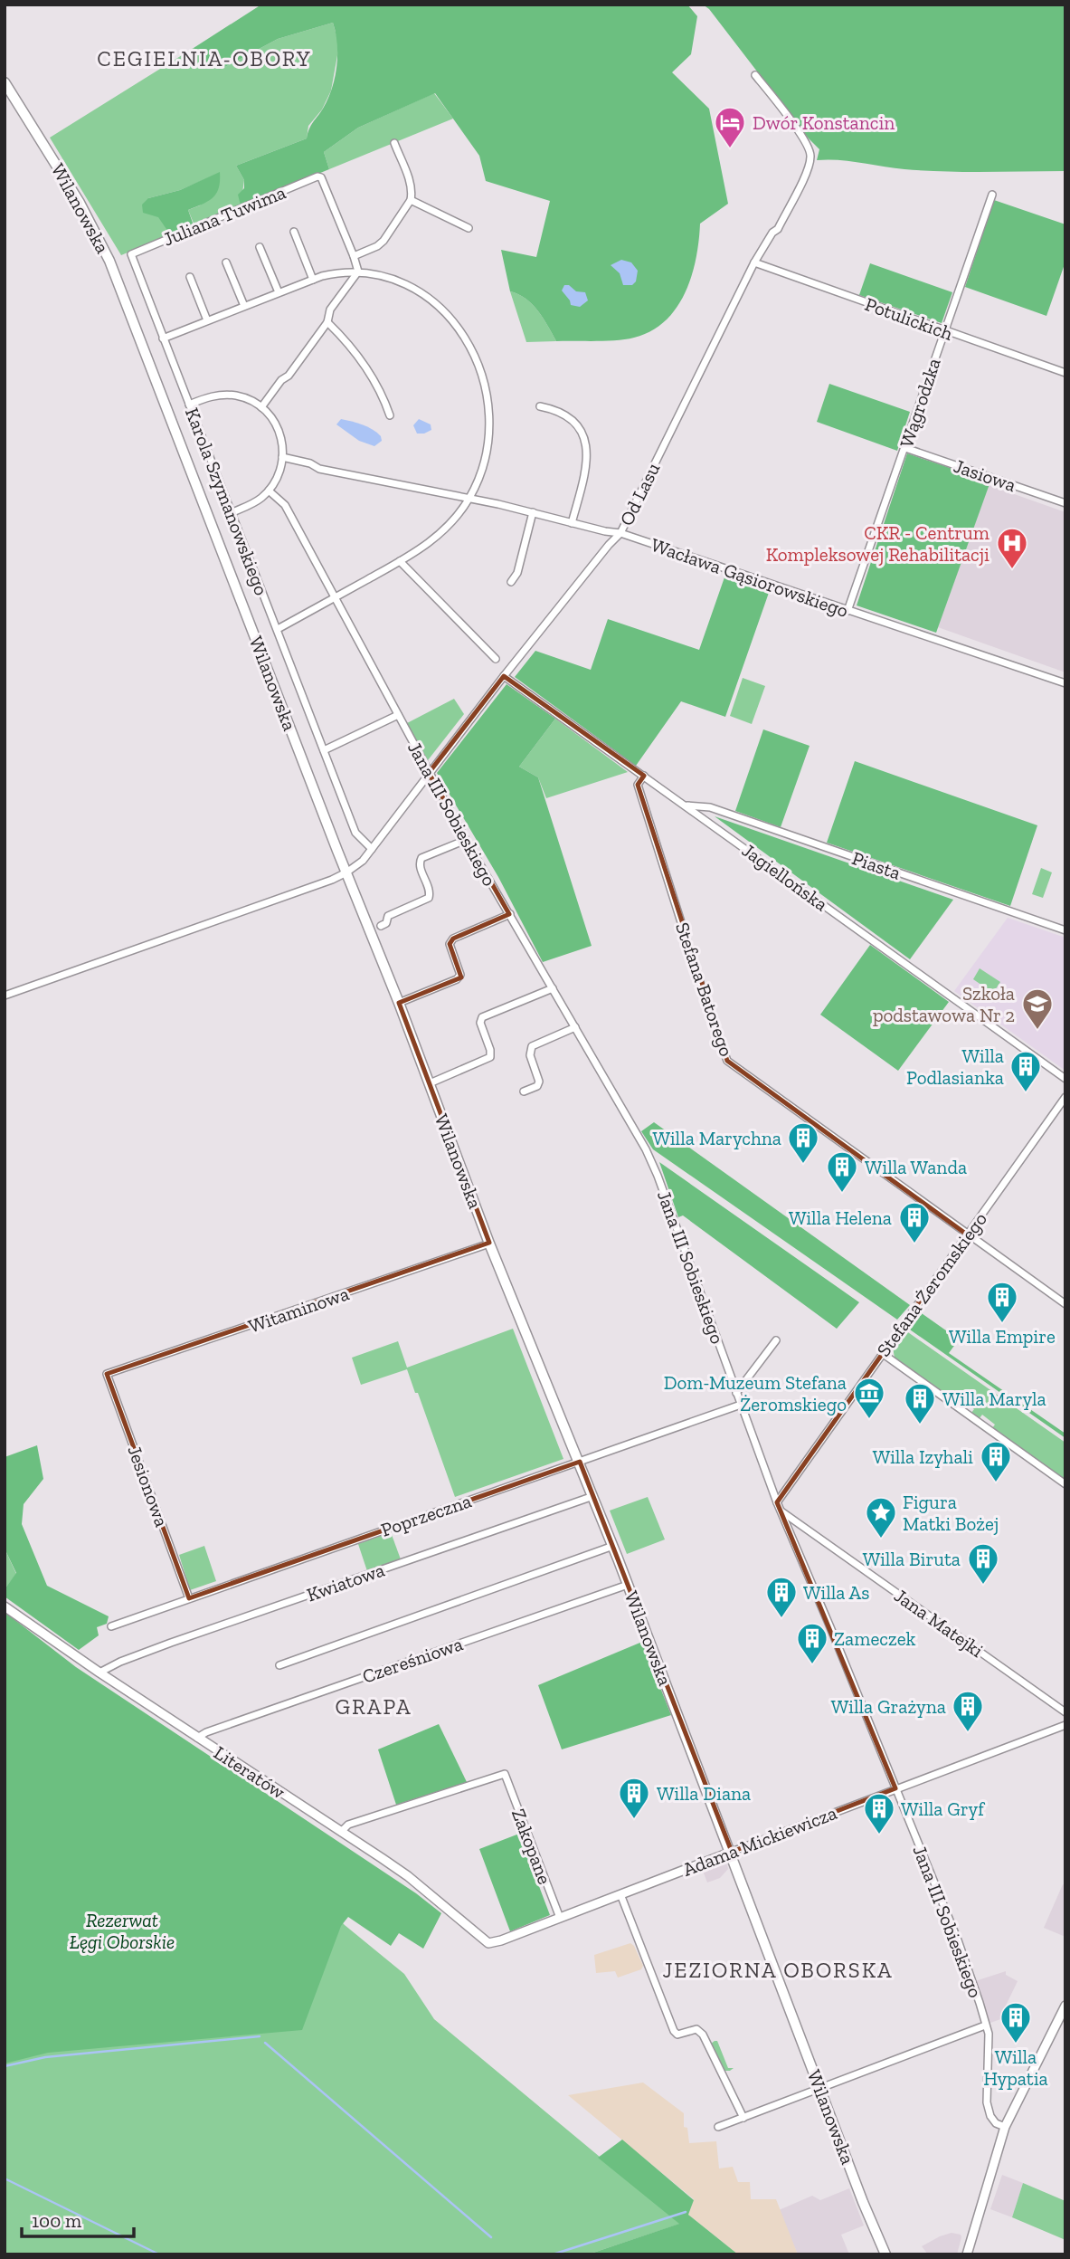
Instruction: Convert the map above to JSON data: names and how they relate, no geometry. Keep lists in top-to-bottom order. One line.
{"streets":{"main road":["Wilanowska"],"street":["Juliana Tuwima","Potulickich","Wągrodzka","Jasiowa","Od Lasu","Karola Szymanowskiego","Wacława Gąsiorowskiego","Jana III Sobieskiego","Piasta","Jagiellońska","Stefana Batorego","Stefana Żeromskiego","Witaminowa","Jesionowa","Poprzeczna","Kwiatowa","Jana Matejki","Czereśniowa","Literatów","Adama Mickiewicza","Zakopane"]},"crossings":[["Wilanowska","Od Lasu"],["Wilanowska","Witaminowa"],["Wilanowska","Poprzeczna"],["Wilanowska","Kwiatowa"],["Wilanowska","Czereśniowa"],["Wilanowska","Adama Mickiewicza"],["Juliana Tuwima","Karola Szymanowskiego"],["Potulickich","Wągrodzka"],["Potulickich","Od Lasu"],["Wągrodzka","Jasiowa"],["Wągrodzka","Wacława Gąsiorowskiego"],["Od Lasu","Karola Szymanowskiego"],["Od Lasu","Wacława Gąsiorowskiego"],["Od Lasu","Jana III Sobieskiego"],["Od Lasu","Jagiellońska"],["Jana III Sobieskiego","Stefana Żeromskiego"],["Jana III Sobieskiego","Poprzeczna"],["Jana III Sobieskiego","Jana Matejki"],["Jana III Sobieskiego","Adama Mickiewicza"],["Piasta","Jagiellońska"],["Jagiellońska","Stefana Batorego"],["Stefana Batorego","Stefana Żeromskiego"],["Witaminowa","Jesionowa"],["Jesionowa","Poprzeczna"],["Kwiatowa","Literatów"],["Czereśniowa","Literatów"],["Literatów","Adama Mickiewicza"],["Literatów","Zakopane"],["Adama Mickiewicza","Zakopane"]],"districts":["CEGIELNIA-OBORY","GRAPA","JEZIORNA OBORSKA"],"parks":["Rezerwat Łęgi Oborskie"],"places":{"hotel":["Dwór Konstancin"],"hospital":["CKR - Centrum Kompleksowej Rehabilitacji"],"school or university":["Szkoła podstawowa Nr 2"],"building":["Willa Podlasianka","Willa Marychna","Willa Wanda","Willa Helena","Willa Empire","Willa Maryla","Willa Izyhali","Willa Biruta","Willa As","Zameczek","Willa Grażyna","Willa Diana","Willa Gryf","Willa Hypatia"],"museum":["Dom-Muzeum Stefana Żeromskiego"],"place":["Figura Matki Bożej"]},"scale_bar":"100 m"}
